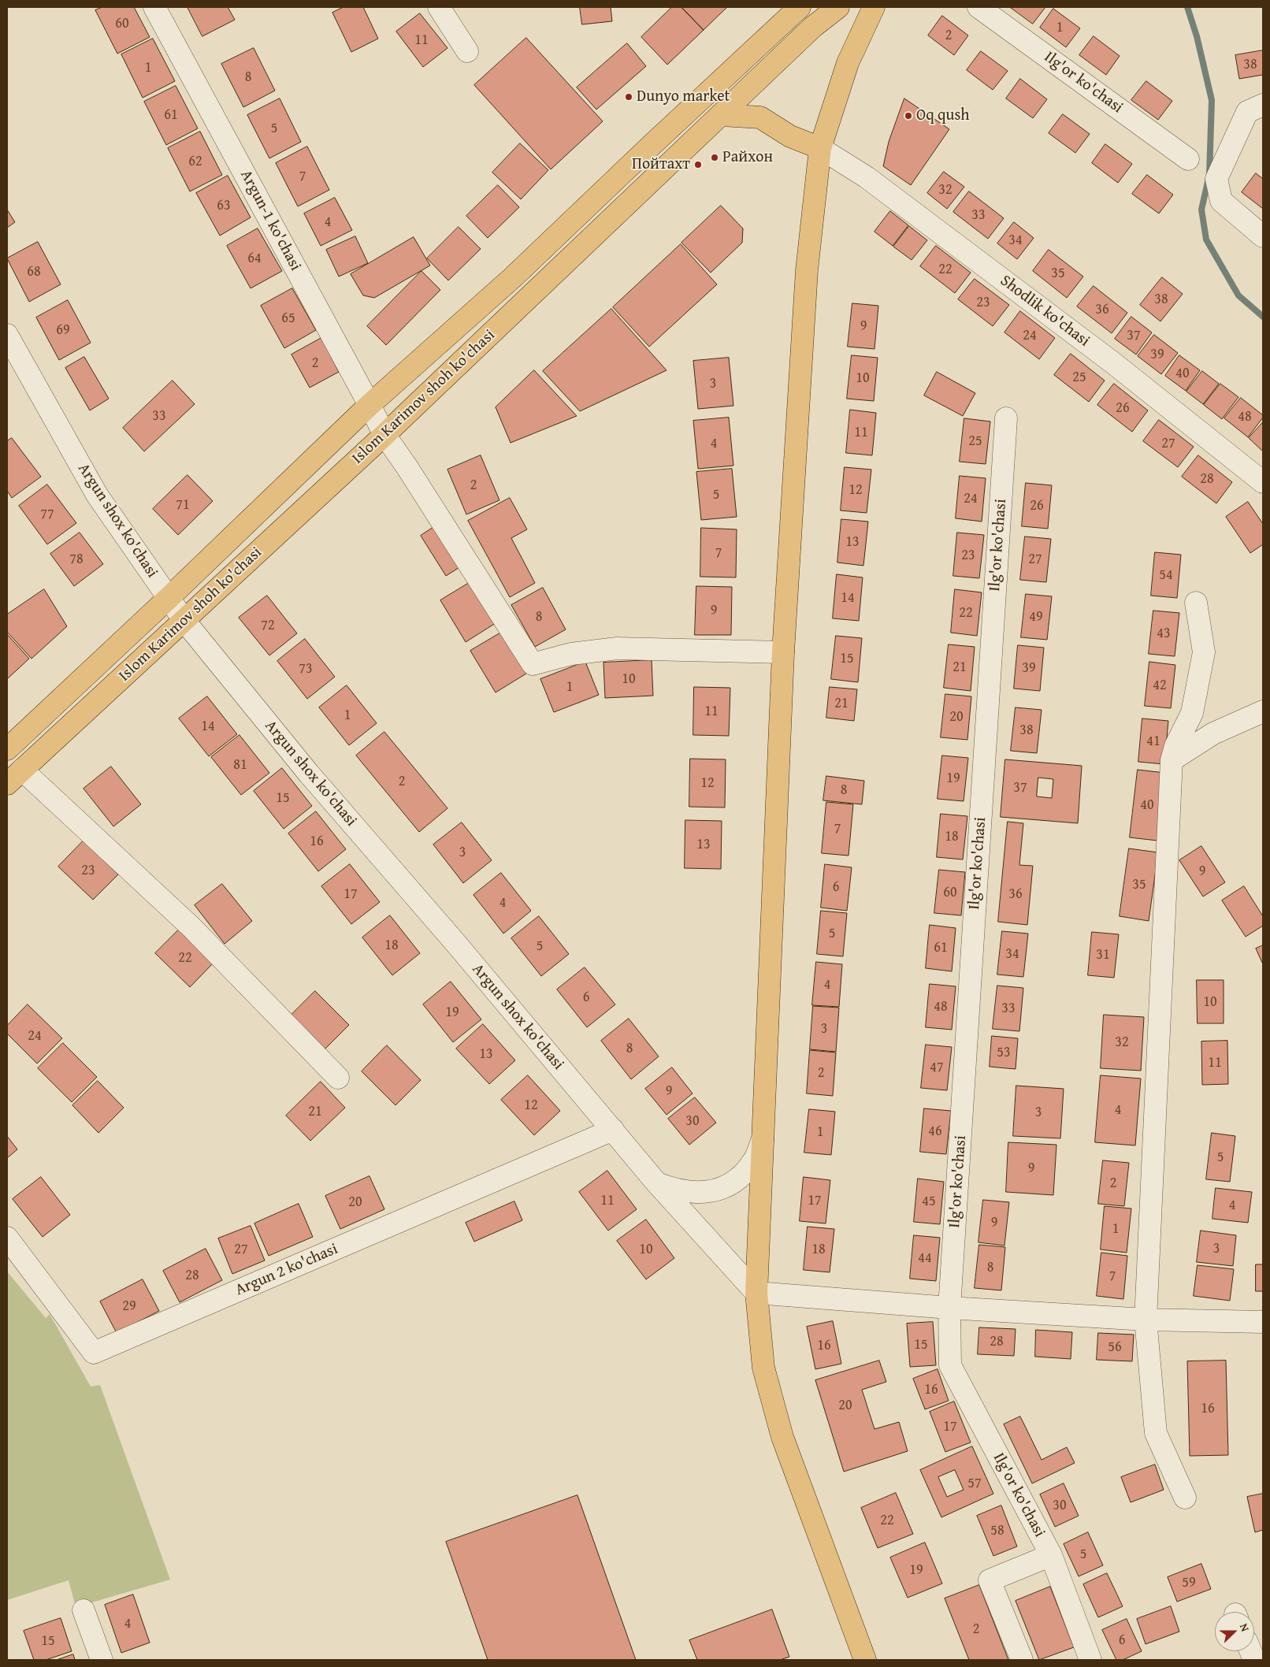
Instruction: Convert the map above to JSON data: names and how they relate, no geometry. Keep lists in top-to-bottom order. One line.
{"streets":{"main road":["Islom Karimov shoh ko'chasi"],"street":["Ilg'or ko'chasi","Argun-1 ko'chasi","Shodlik ko'chasi","Argun shox ko'chasi","Argun 2 ko'chasi"]},"crossings":[["Argun-1 ko'chasi","Islom Karimov shoh ko'chasi"],["Islom Karimov shoh ko'chasi","Argun shox ko'chasi"],["Argun shox ko'chasi","Argun 2 ko'chasi"]],"places":["Dunyo market","Oq qush","Райхон","Пойтахт"],"house_numbers":["60","1","2","11","38","1","8","61","5","62","7","32","63","33","4","34","64","22","68","35","38","23","36","65","9","69","24","37","39","2","40","25","10","3","26","33","48","11","25","4","27","28","2","12","5","24","71","26","77","13","7","23","78","27","54","14","9","22","8","49","72","43","15","21","39","73","10","42","1","21","11","1","20","14","38","41","81","19","2","12","37","8","15","40","7","18","16","13","3","23","9","35","6","60","17","36","4","5","18","5","61","34","31","22","4","6","10","48","33","19","3","24","32","8","53","13","11","47","2","9","12","4","21","3","30","46","1","5","9","2","11","17","45","20","4","9","1","3","27","10","18","44","8","28","7","29","28","15","16","56","16","20","16","17","57","30","22","58","5","19","59","4","2","6","15"],"north":"right"}
